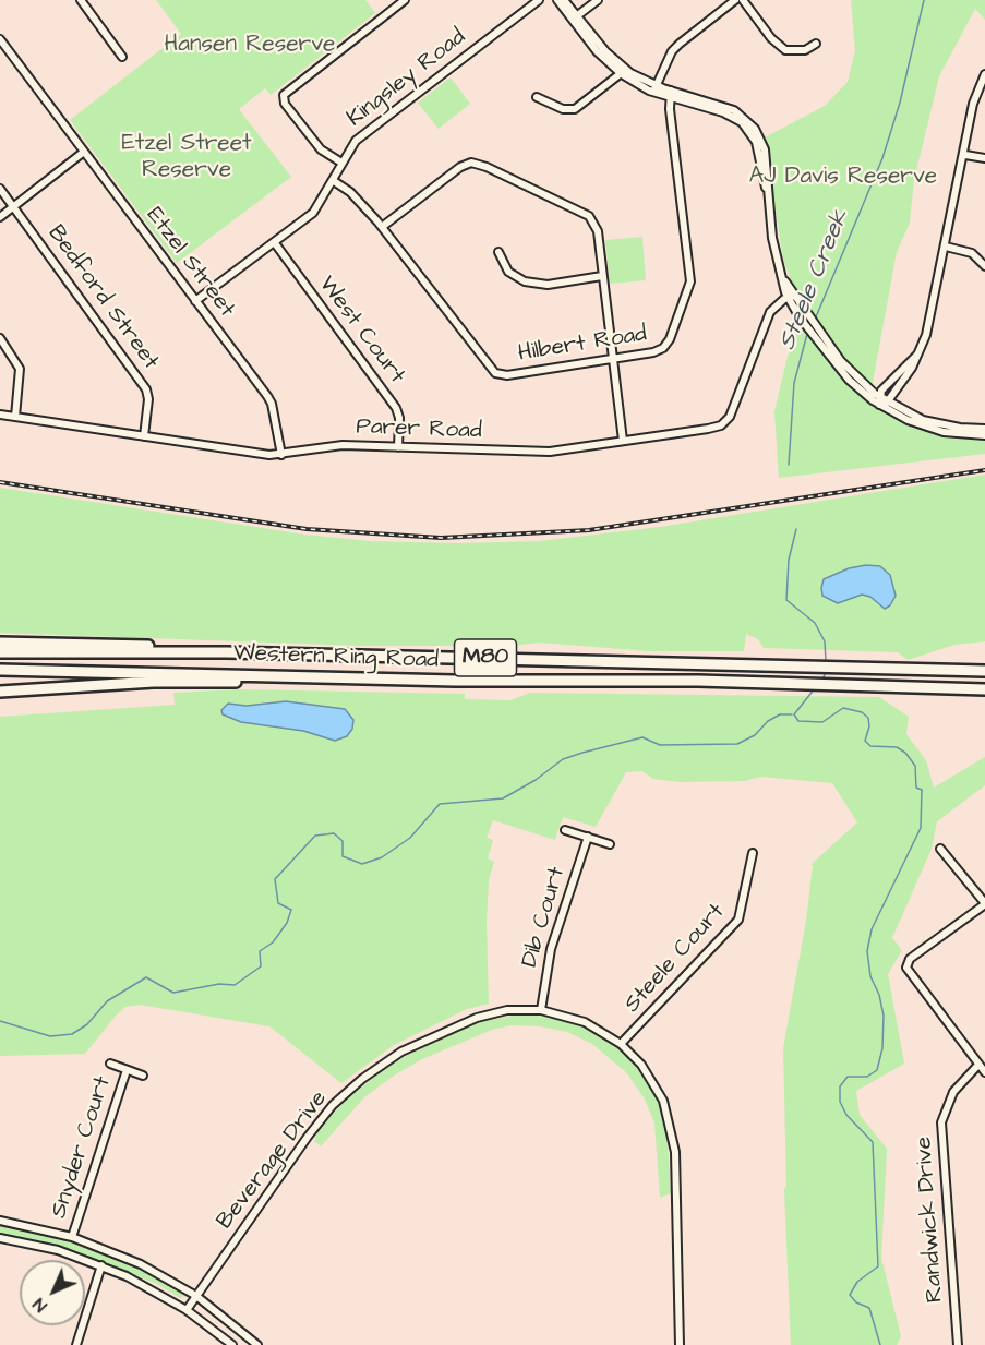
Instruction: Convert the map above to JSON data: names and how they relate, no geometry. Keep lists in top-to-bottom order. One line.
{"streets":{"highway":["Western Ring Road","M80"],"street":["Kingsley Road","Etzel Street","Bedford Street","West Court","Hilbert Road","Parer Road","Dib Court","Steele Court","Snyder Court","Beverage Drive","Randwick Drive"]},"crossings":[["Kingsley Road","Etzel Street"],["Kingsley Road","West Court"],["Kingsley Road","Hilbert Road"],["Etzel Street","Parer Road"],["Bedford Street","Parer Road"],["West Court","Parer Road"],["Dib Court","Beverage Drive"],["Steele Court","Beverage Drive"]],"water":["Steele Creek"],"parks":["Hansen Reserve","Etzel Street Reserve","AJ Davis Reserve"],"north":"bottom left"}
